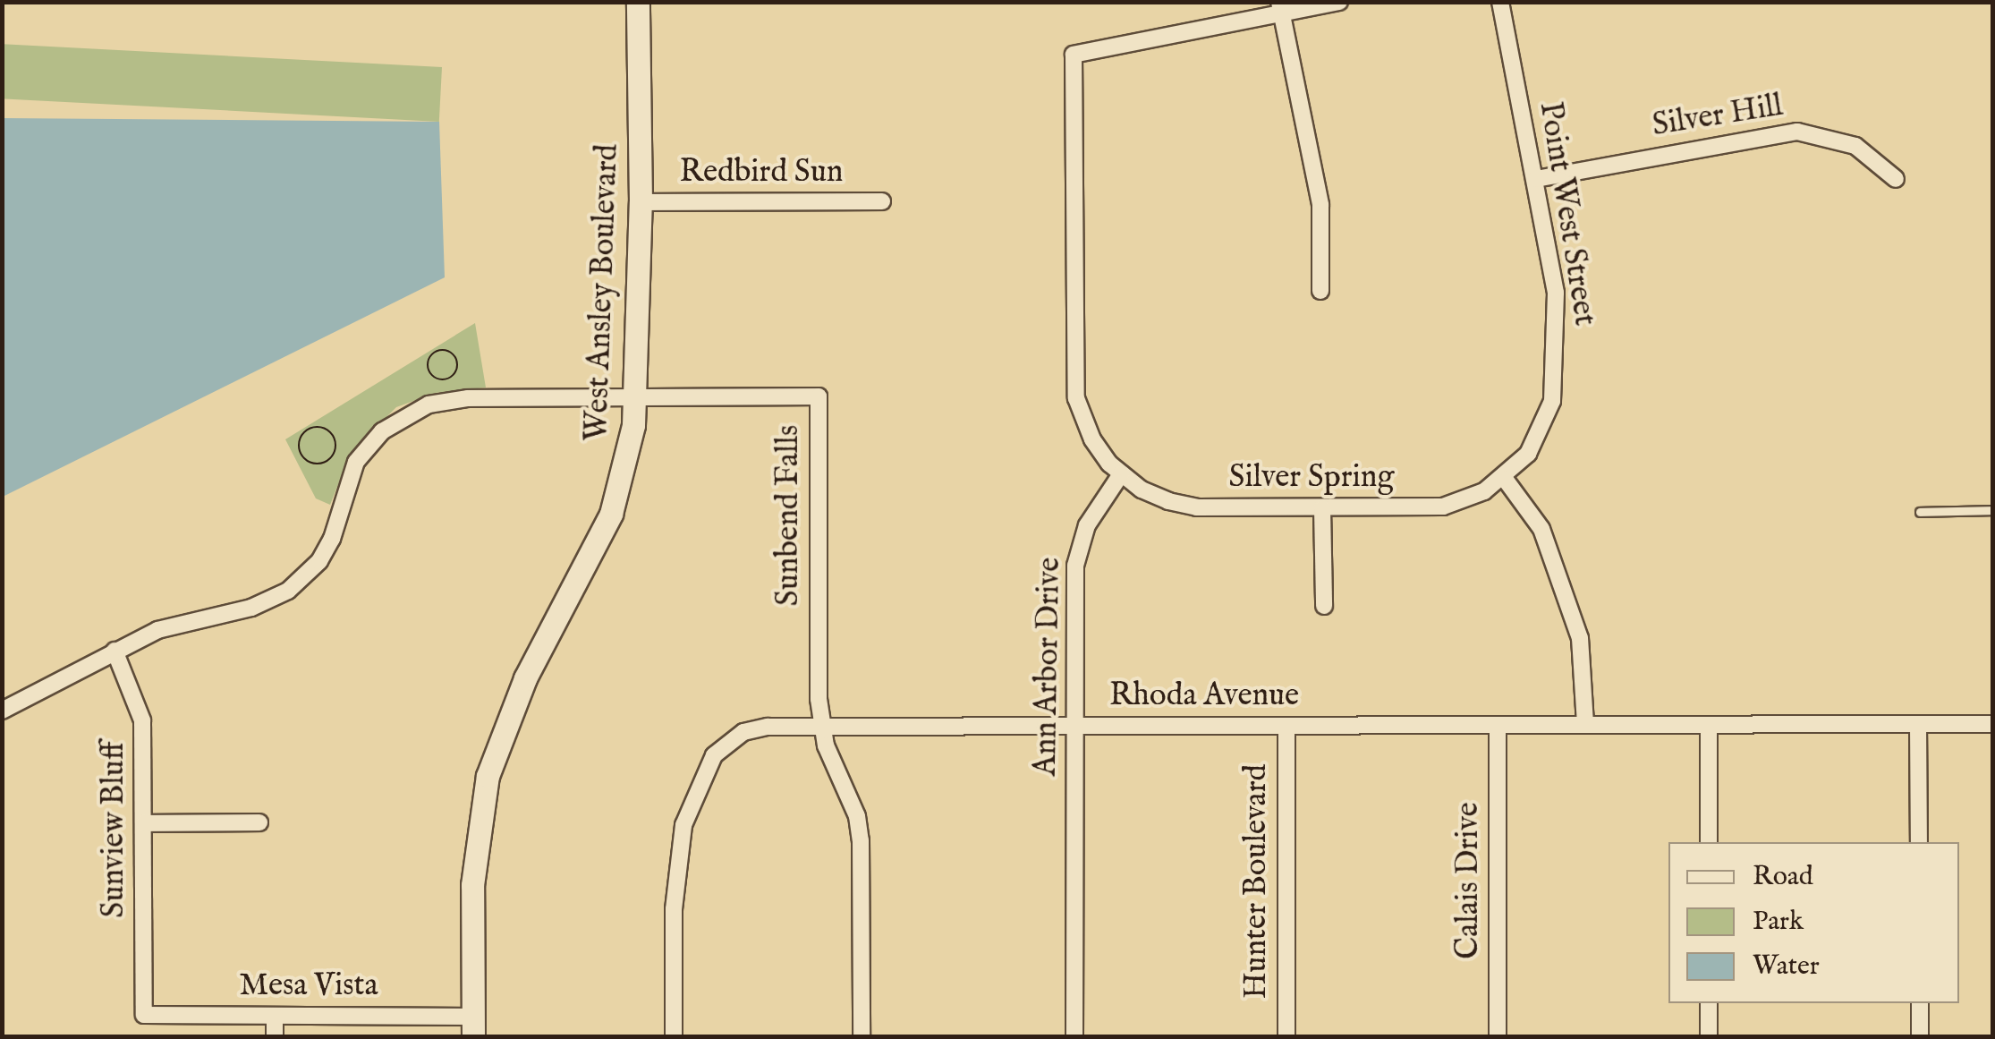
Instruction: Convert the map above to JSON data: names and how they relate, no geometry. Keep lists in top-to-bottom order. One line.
{"streets":{"street":["Silver Hill","Redbird Sun","Point West Street","West Ansley Boulevard","Silver Spring","Sunbend Falls","Ann Arbor Drive","Rhoda Avenue","Sunview Bluff","Calais Drive","Hunter Boulevard","Mesa Vista"]},"crossings":[["Silver Hill","Point West Street"],["Redbird Sun","West Ansley Boulevard"],["Point West Street","Silver Spring"],["West Ansley Boulevard","Sunbend Falls"],["West Ansley Boulevard","Mesa Vista"],["Silver Spring","Ann Arbor Drive"],["Sunbend Falls","Rhoda Avenue"],["Sunbend Falls","Sunview Bluff"],["Ann Arbor Drive","Rhoda Avenue"],["Rhoda Avenue","Calais Drive"],["Rhoda Avenue","Hunter Boulevard"],["Sunview Bluff","Mesa Vista"]],"legend":["Road","Park","Water"]}
